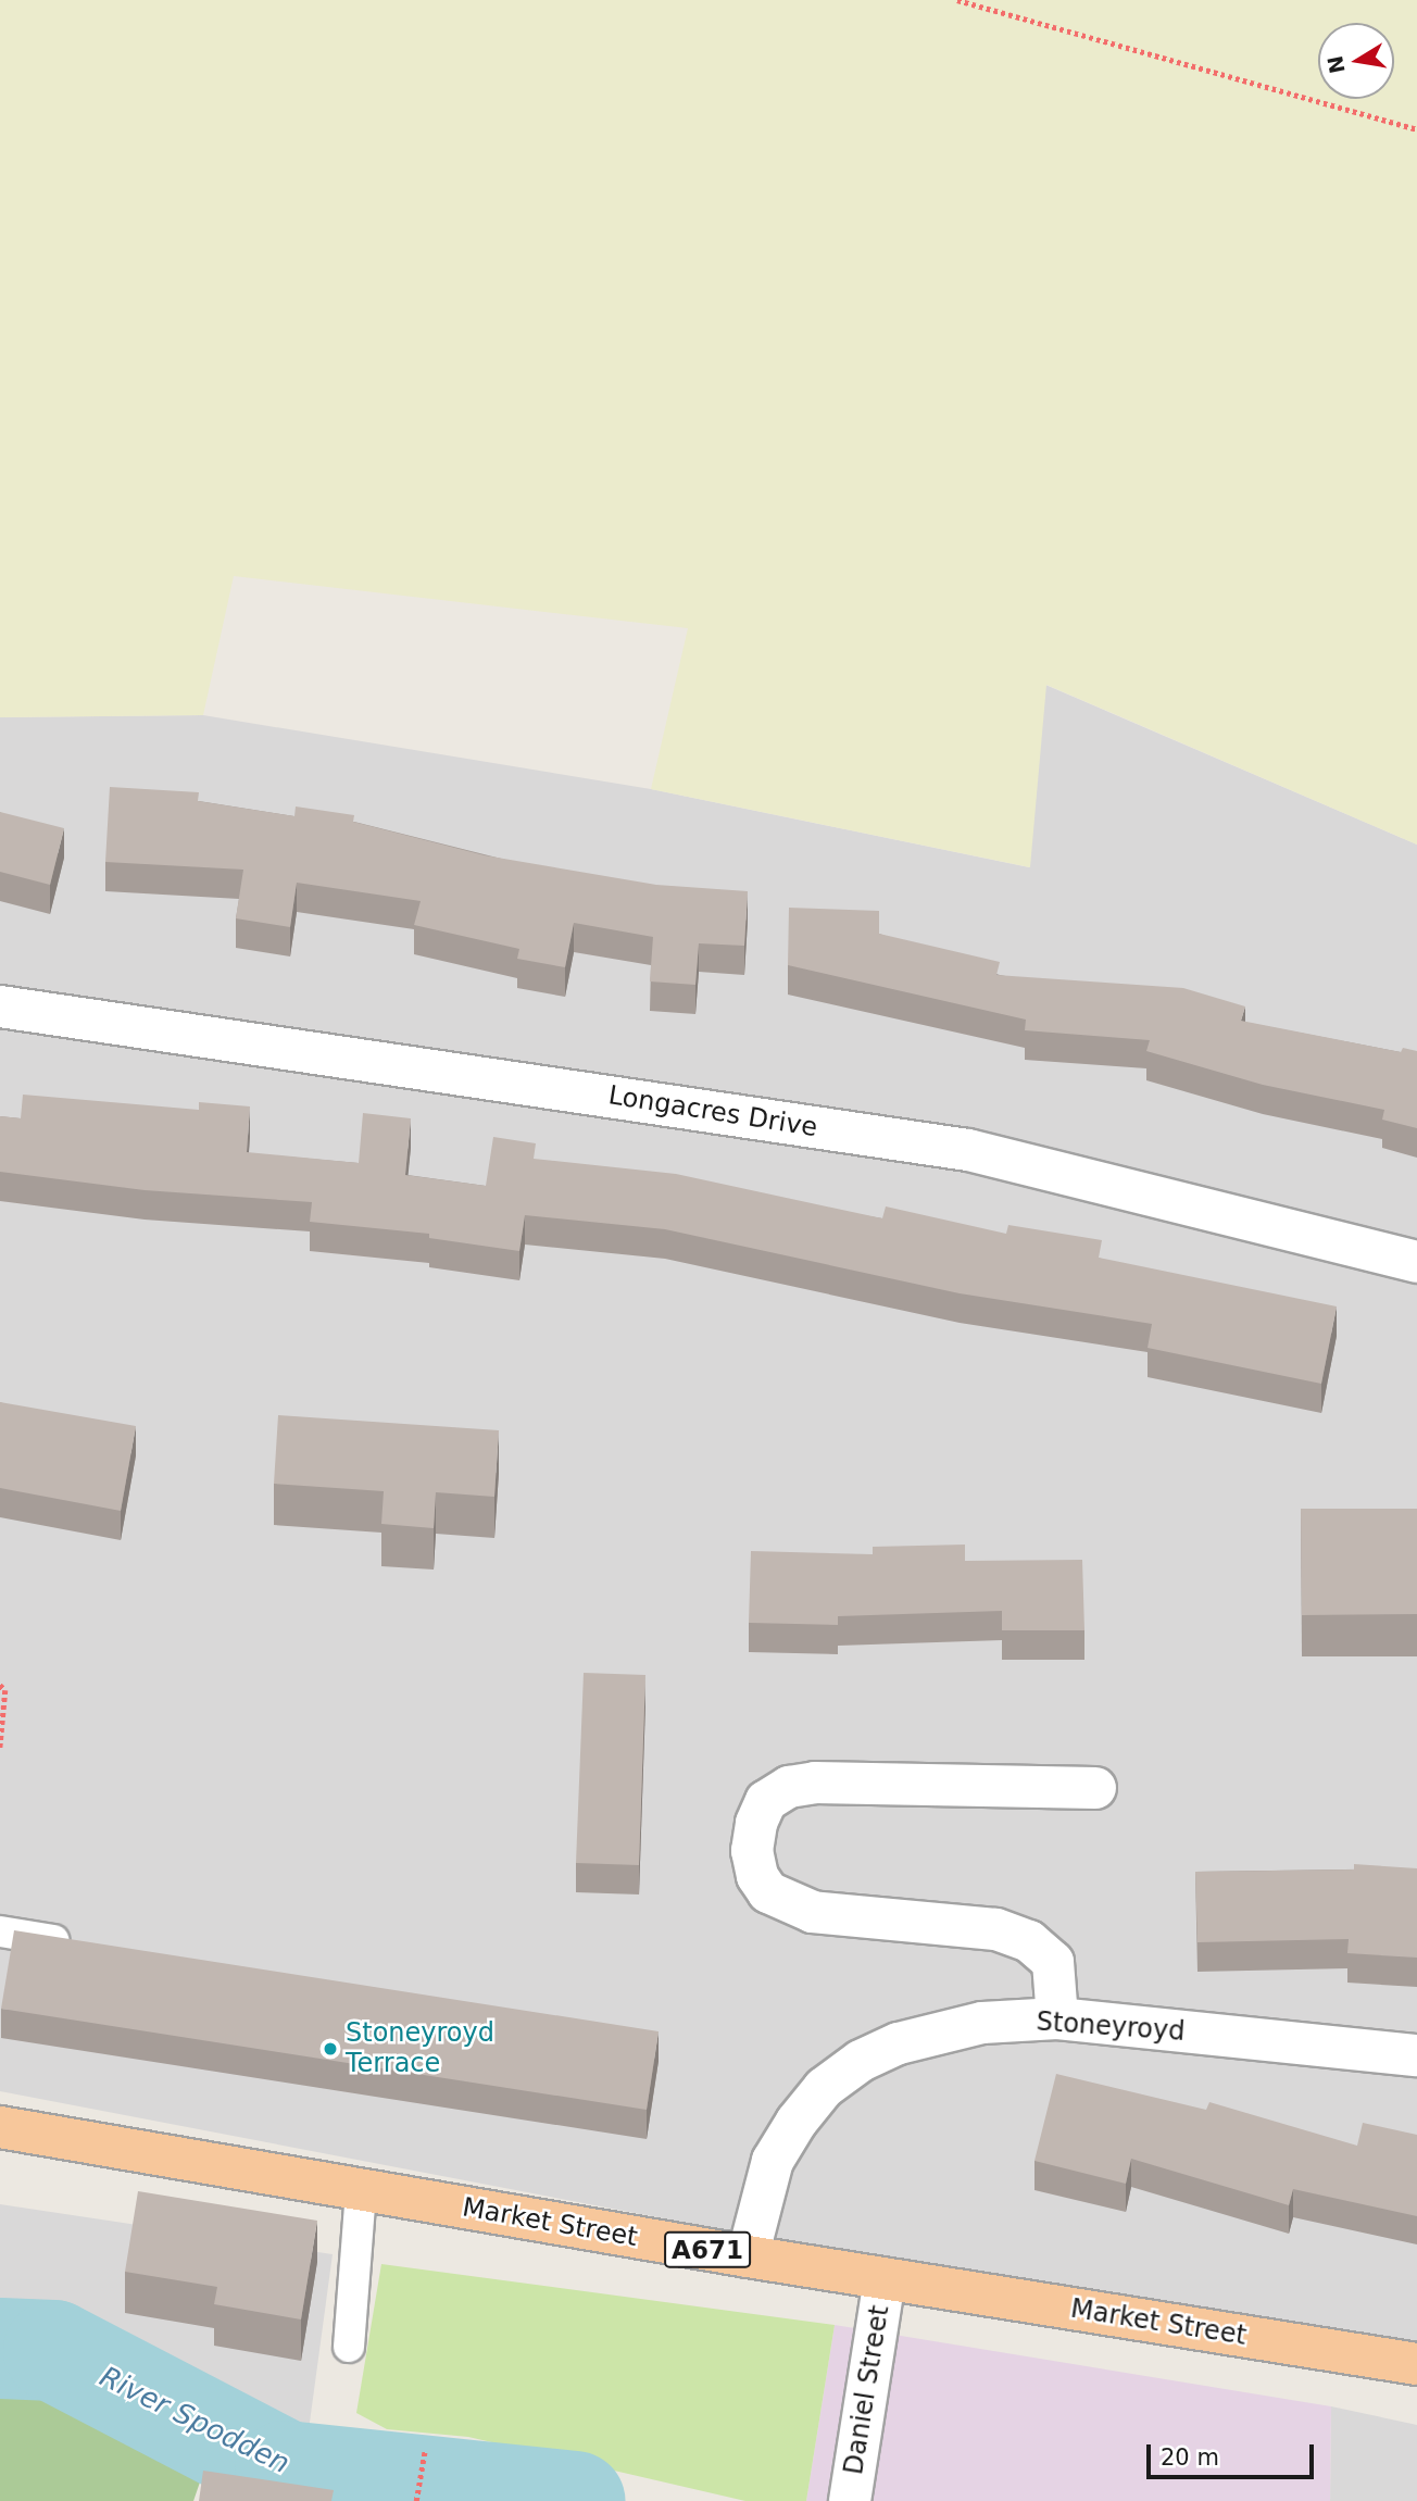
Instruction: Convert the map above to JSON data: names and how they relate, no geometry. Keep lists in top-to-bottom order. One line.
{"streets":{"main road":["Market Street","A671"],"street":["Longacres Drive","Stoneyroyd","Daniel Street"]},"crossings":[["Stoneyroyd","Market Street"],["Market Street","Daniel Street"]],"water":["River Spodden"],"places":["Stoneyroyd Terrace"],"scale_bar":"20 m","north":"left"}
